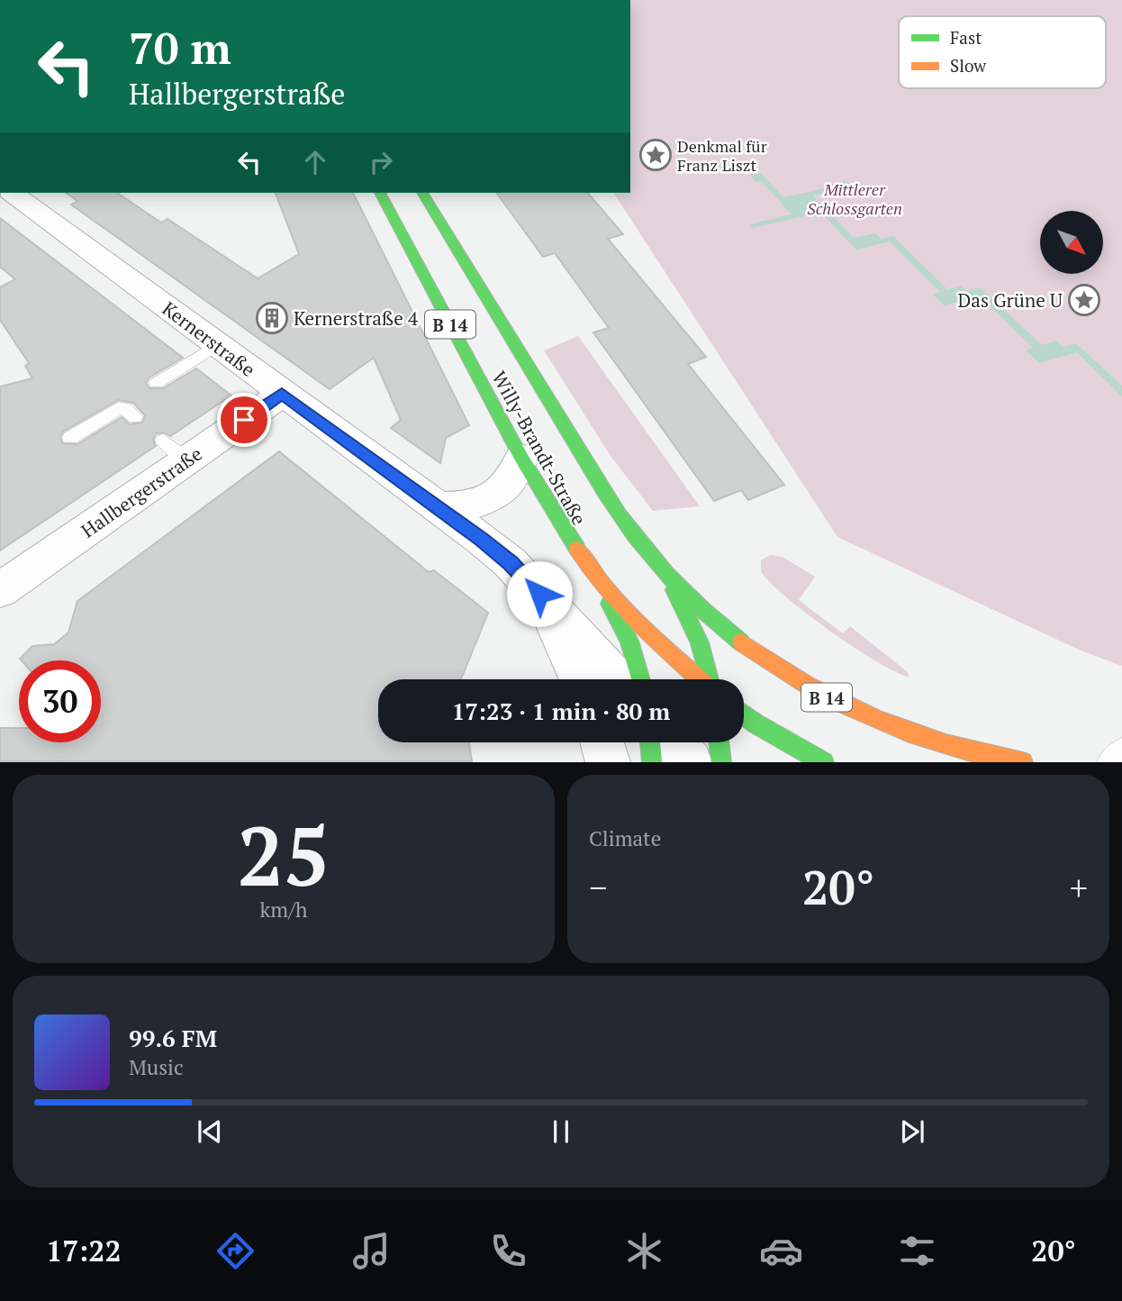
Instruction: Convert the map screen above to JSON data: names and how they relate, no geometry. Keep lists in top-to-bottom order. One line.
{"streets":{"main road":["B 14","Willy-Brandt-Straße"],"street":["Kernerstraße","Hallbergerstraße"]},"crossings":[["B 14","Willy-Brandt-Straße"],["Kernerstraße","Hallbergerstraße"]],"parks":["Mittlerer Schlossgarten"],"places":{"place":["Denkmal für Franz Liszt","Das Grüne U"],"building":["Kernerstraße 4"]},"legend":["Fast","Slow"],"north":"bottom right","page":{"turn":["70 m","Hallbergerstraße"],"limit":"30","trip":"17:23 · 1 min · 80 m","tile":[["25","km/h"],"Climate"],"heat":["−","20°","+"],"song":["99.6 FM","Music"],"tabs":["17:22","20°"]}}
